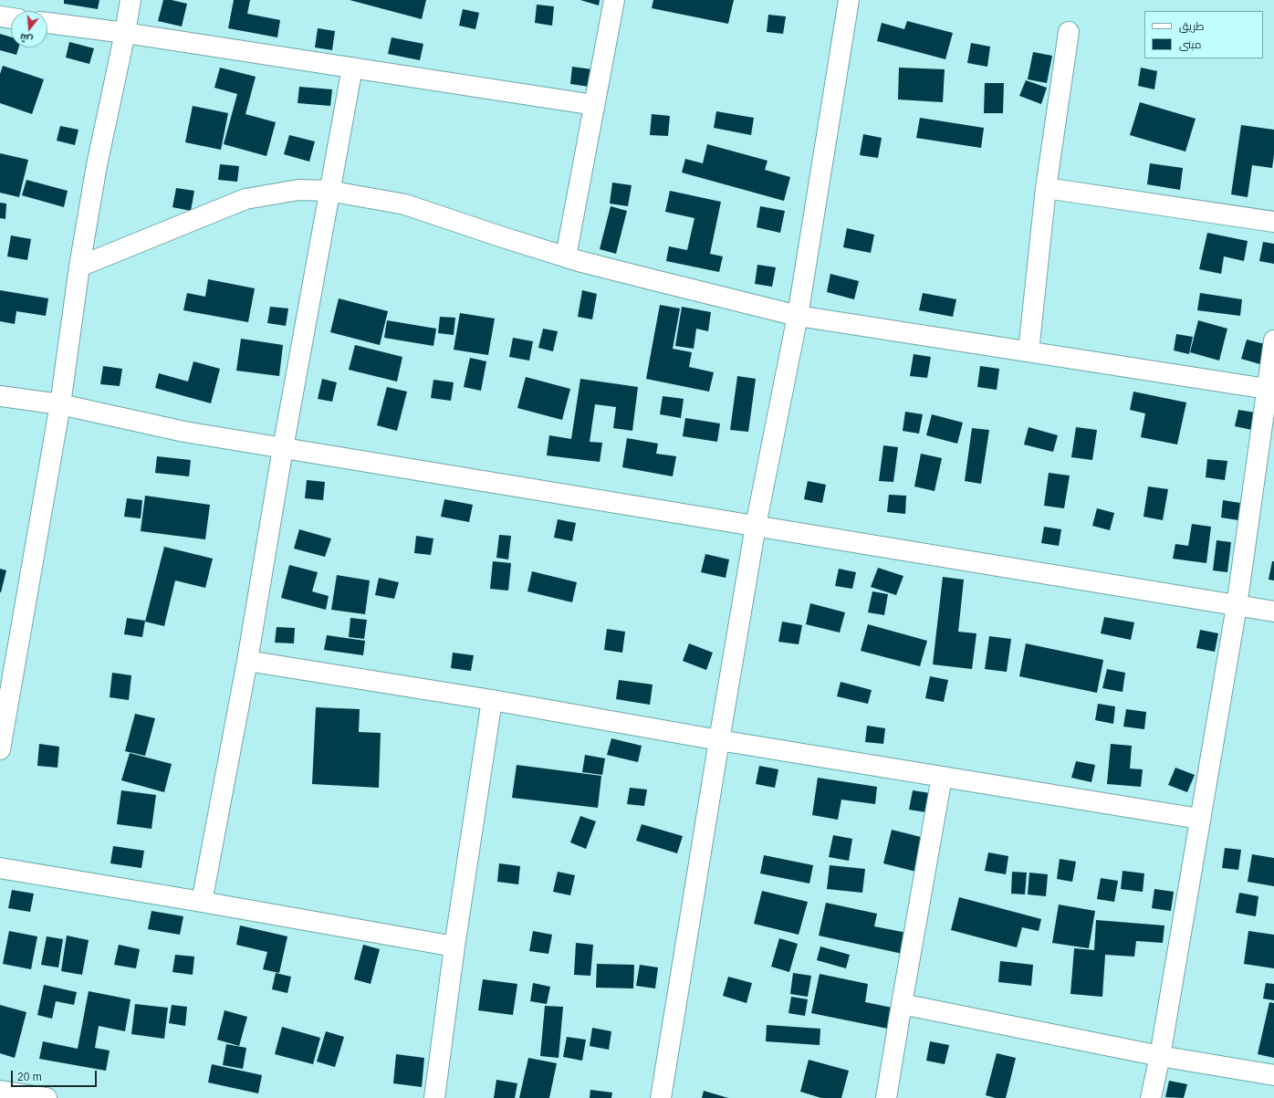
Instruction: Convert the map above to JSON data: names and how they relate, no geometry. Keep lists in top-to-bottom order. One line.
{"legend":["طريق","مبنى"],"scale_bar":"20 m","north":"bottom"}
